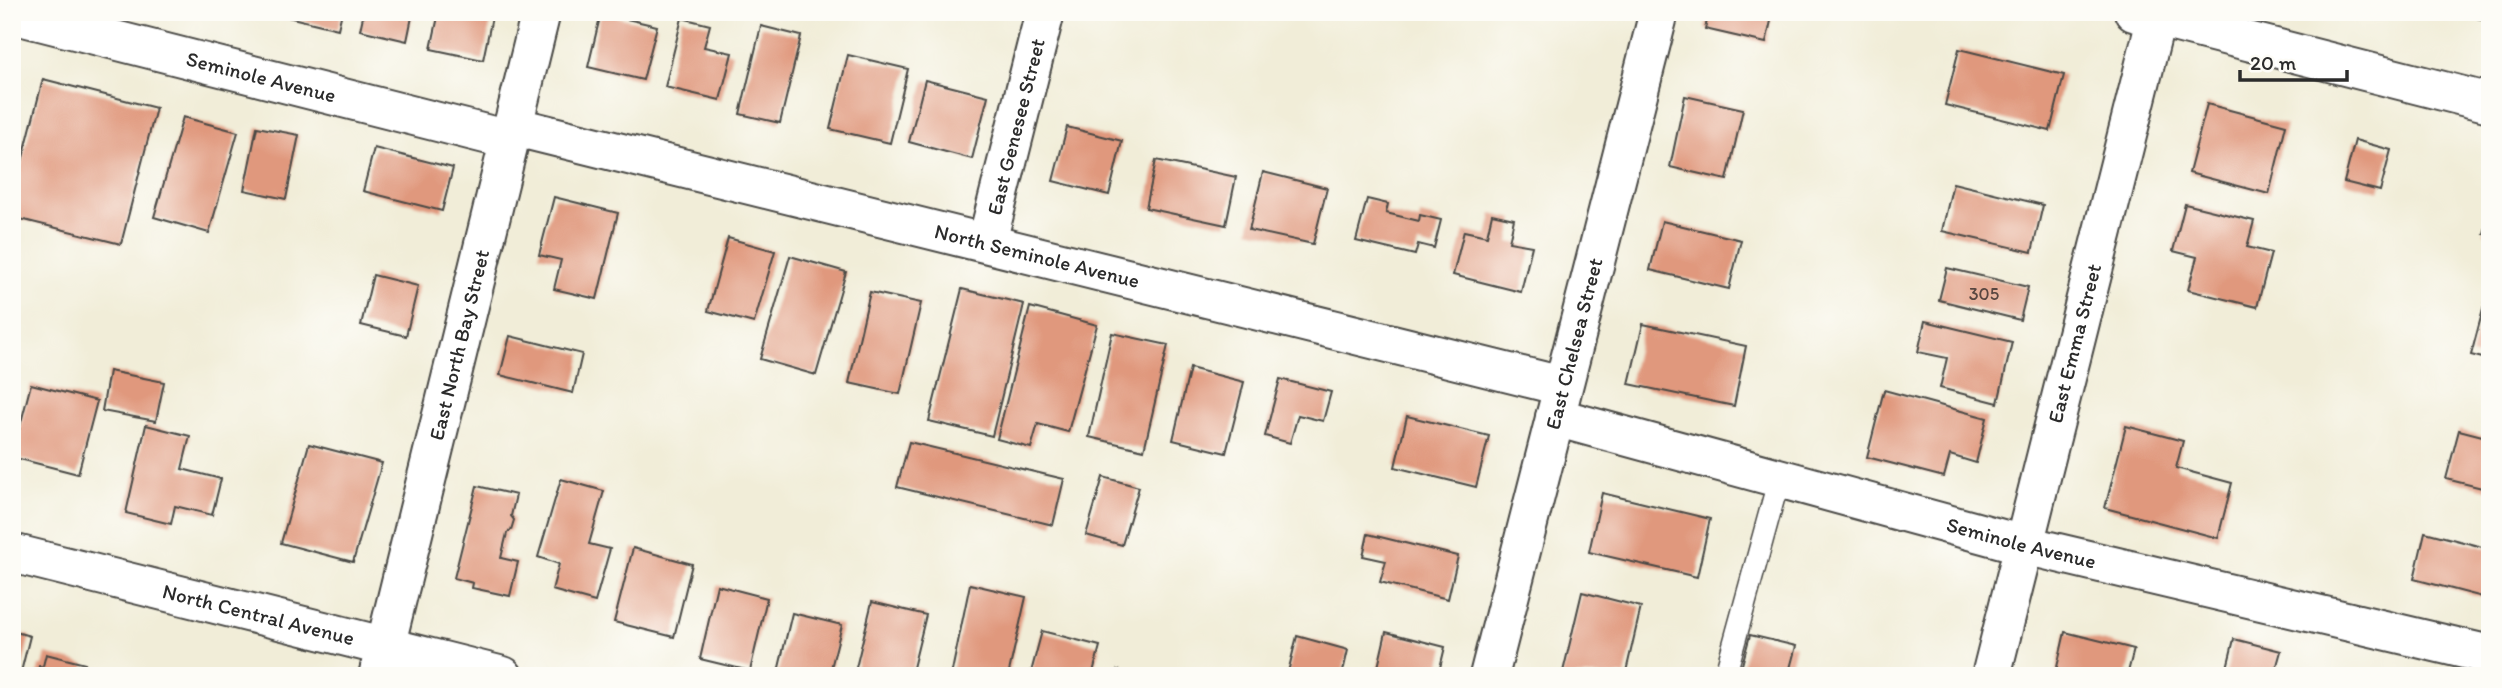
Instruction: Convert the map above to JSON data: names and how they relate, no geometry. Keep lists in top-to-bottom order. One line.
{"streets":{"street":["Seminole Avenue","East Genesee Street","North Seminole Avenue","East North Bay Street","East Chelsea Street","East Emma Street","North Central Avenue"]},"crossings":[["Seminole Avenue","North Seminole Avenue"],["Seminole Avenue","East North Bay Street"],["Seminole Avenue","East Chelsea Street"],["Seminole Avenue","East Emma Street"],["East Genesee Street","North Seminole Avenue"],["North Seminole Avenue","East North Bay Street"],["North Seminole Avenue","East Chelsea Street"],["East North Bay Street","North Central Avenue"]],"house_numbers":["305"],"scale_bar":"20 m"}
